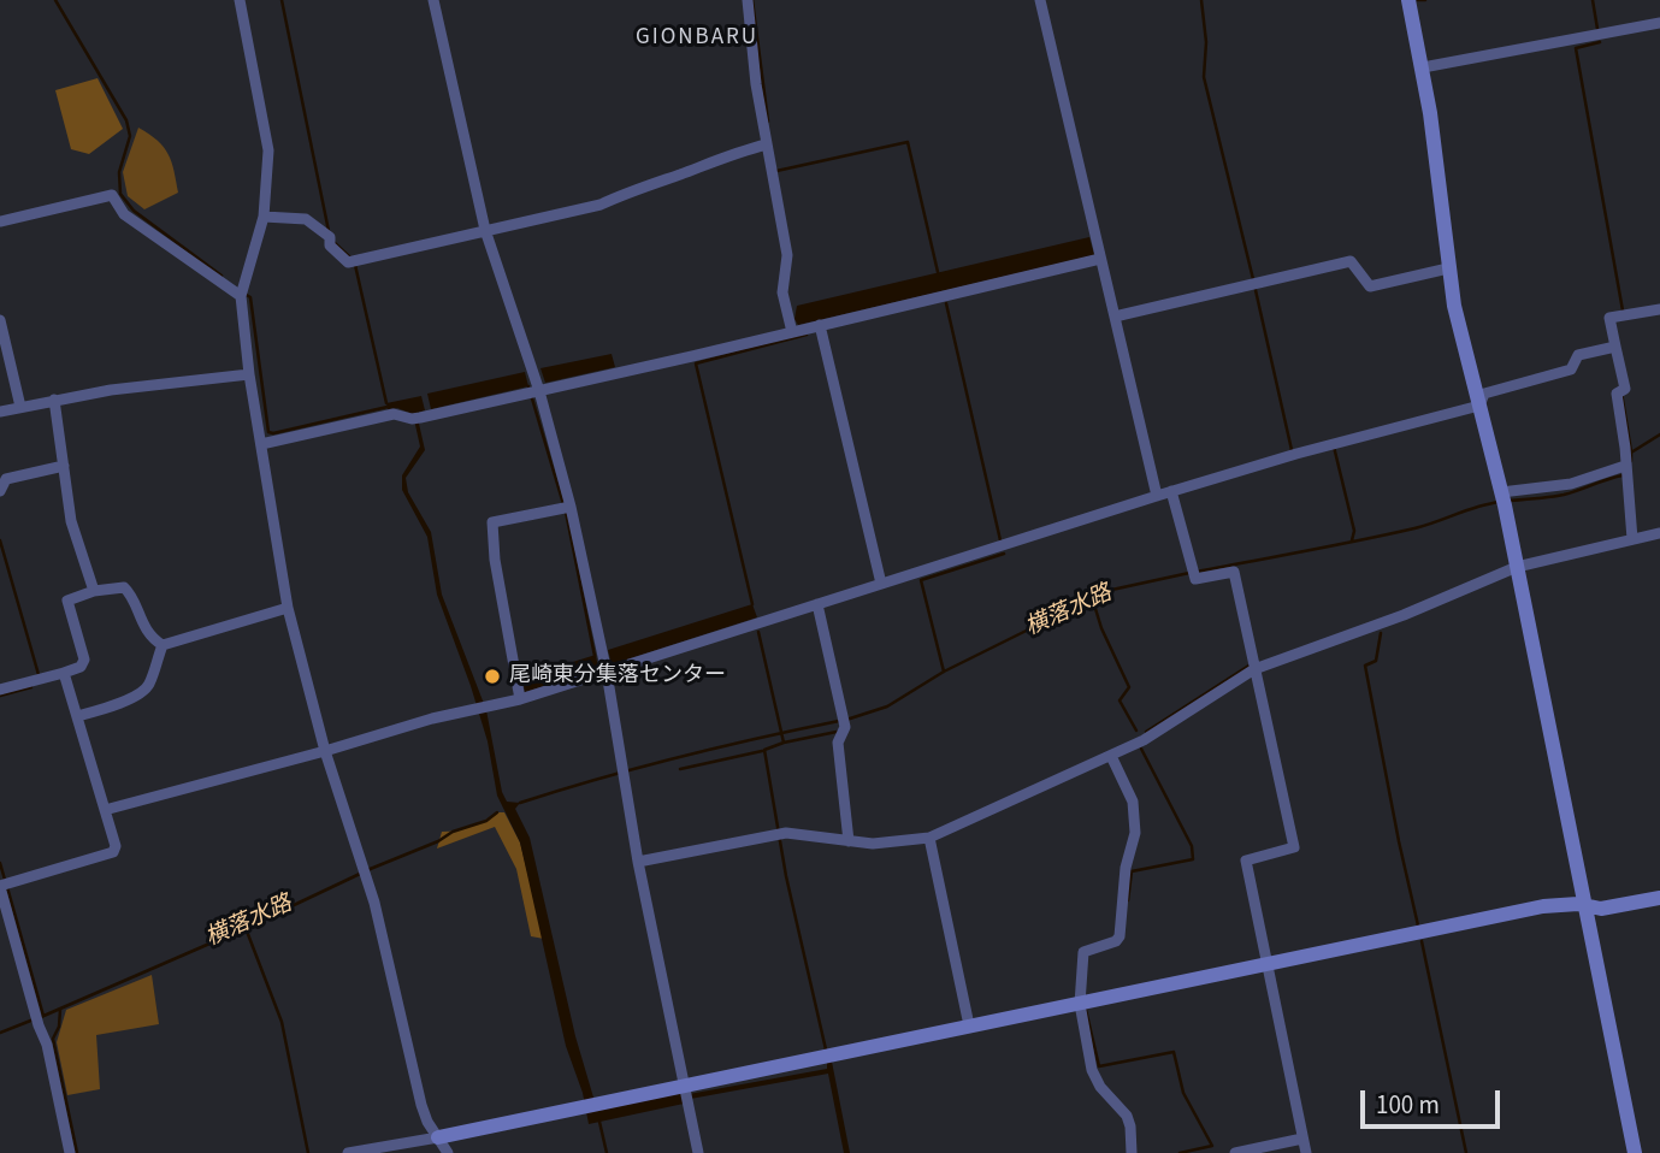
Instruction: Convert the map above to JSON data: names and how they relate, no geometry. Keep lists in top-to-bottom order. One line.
{"districts":["GIONBARU"],"water":["横落水路"],"places":["尾崎東分集落センター"],"scale_bar":"100 m"}
